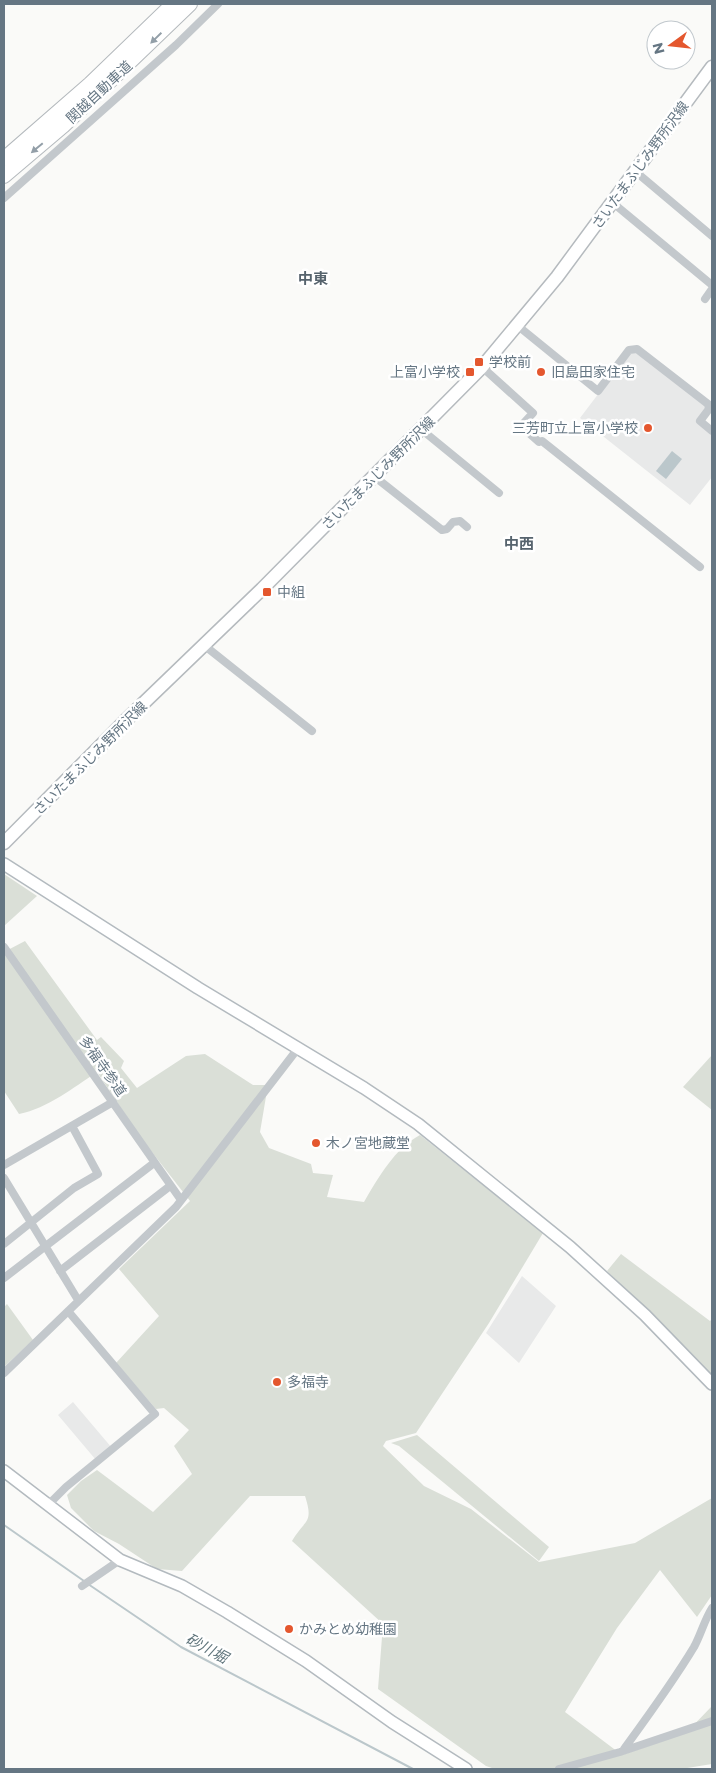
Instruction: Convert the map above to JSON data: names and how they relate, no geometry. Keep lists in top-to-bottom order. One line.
{"streets":{"highway":["関越自動車道"],"main road":["さいたまふじみ野所沢線"],"street":["多福寺参道"]},"districts":["中東","中西"],"water":["砂川堀"],"places":{"transit":["学校前","上富小学校","中組"],"other":["旧島田家住宅","三芳町立上富小学校","木ノ宮地蔵堂","多福寺","かみとめ幼稚園"]},"north":"left"}
